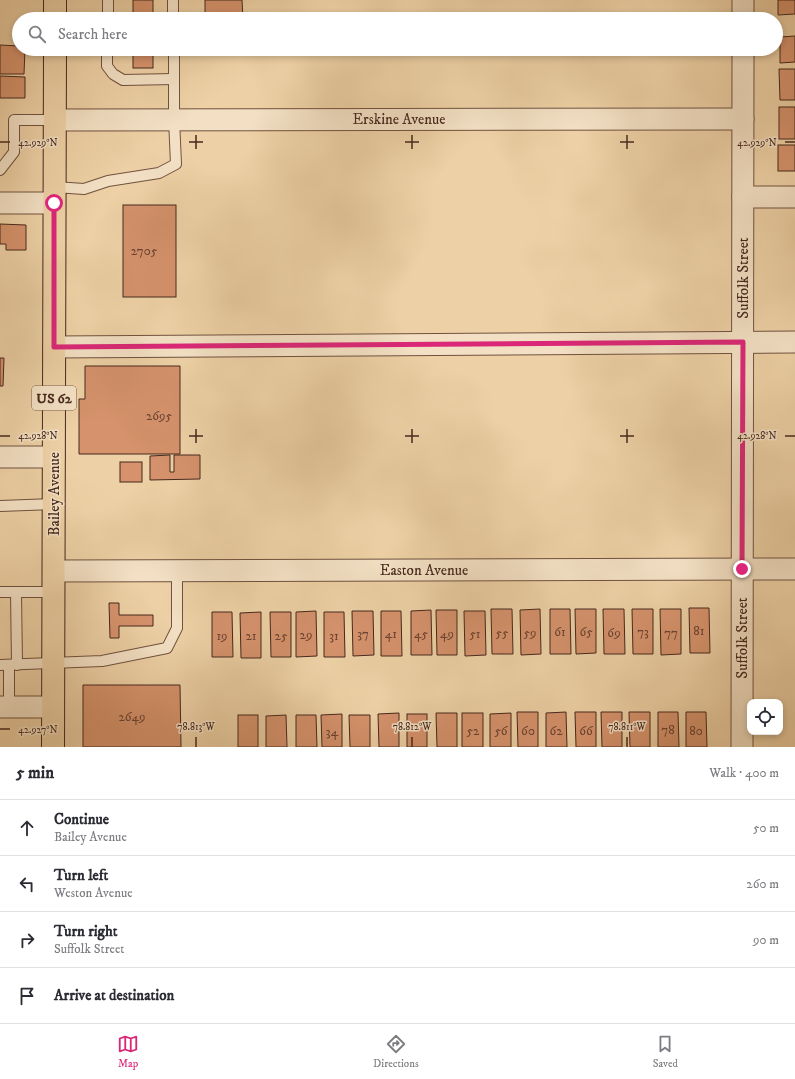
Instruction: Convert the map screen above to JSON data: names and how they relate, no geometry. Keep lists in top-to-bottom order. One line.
{"streets":{"main road":["US 62","Bailey Avenue"],"street":["Erskine Avenue","Suffolk Street","Easton Avenue"]},"crossings":[["Erskine Avenue","Suffolk Street"],["Erskine Avenue","Bailey Avenue"],["Suffolk Street","Easton Avenue"],["Bailey Avenue","Easton Avenue"]],"house_numbers":["2705","2695","81","61","65","73","55","59","69","77","37","41","45","49","51","29","19","21","25","31","2649","78","52","56","60","62","66","80","34"],"page":{"search":"Search here","heading":["5 min","Walk · 400 m"],"list":[["Continue","Bailey Avenue","50 m"],["Turn left","Weston Avenue","260 m"],["Turn right","Suffolk Street","90 m"],"Arrive at destination"],"nav":["Map","Directions","Saved"]},"coordinates":["42.929°N","42.928°N","78.813°W","78.812°W","78.811°W","42.927°N"]}
